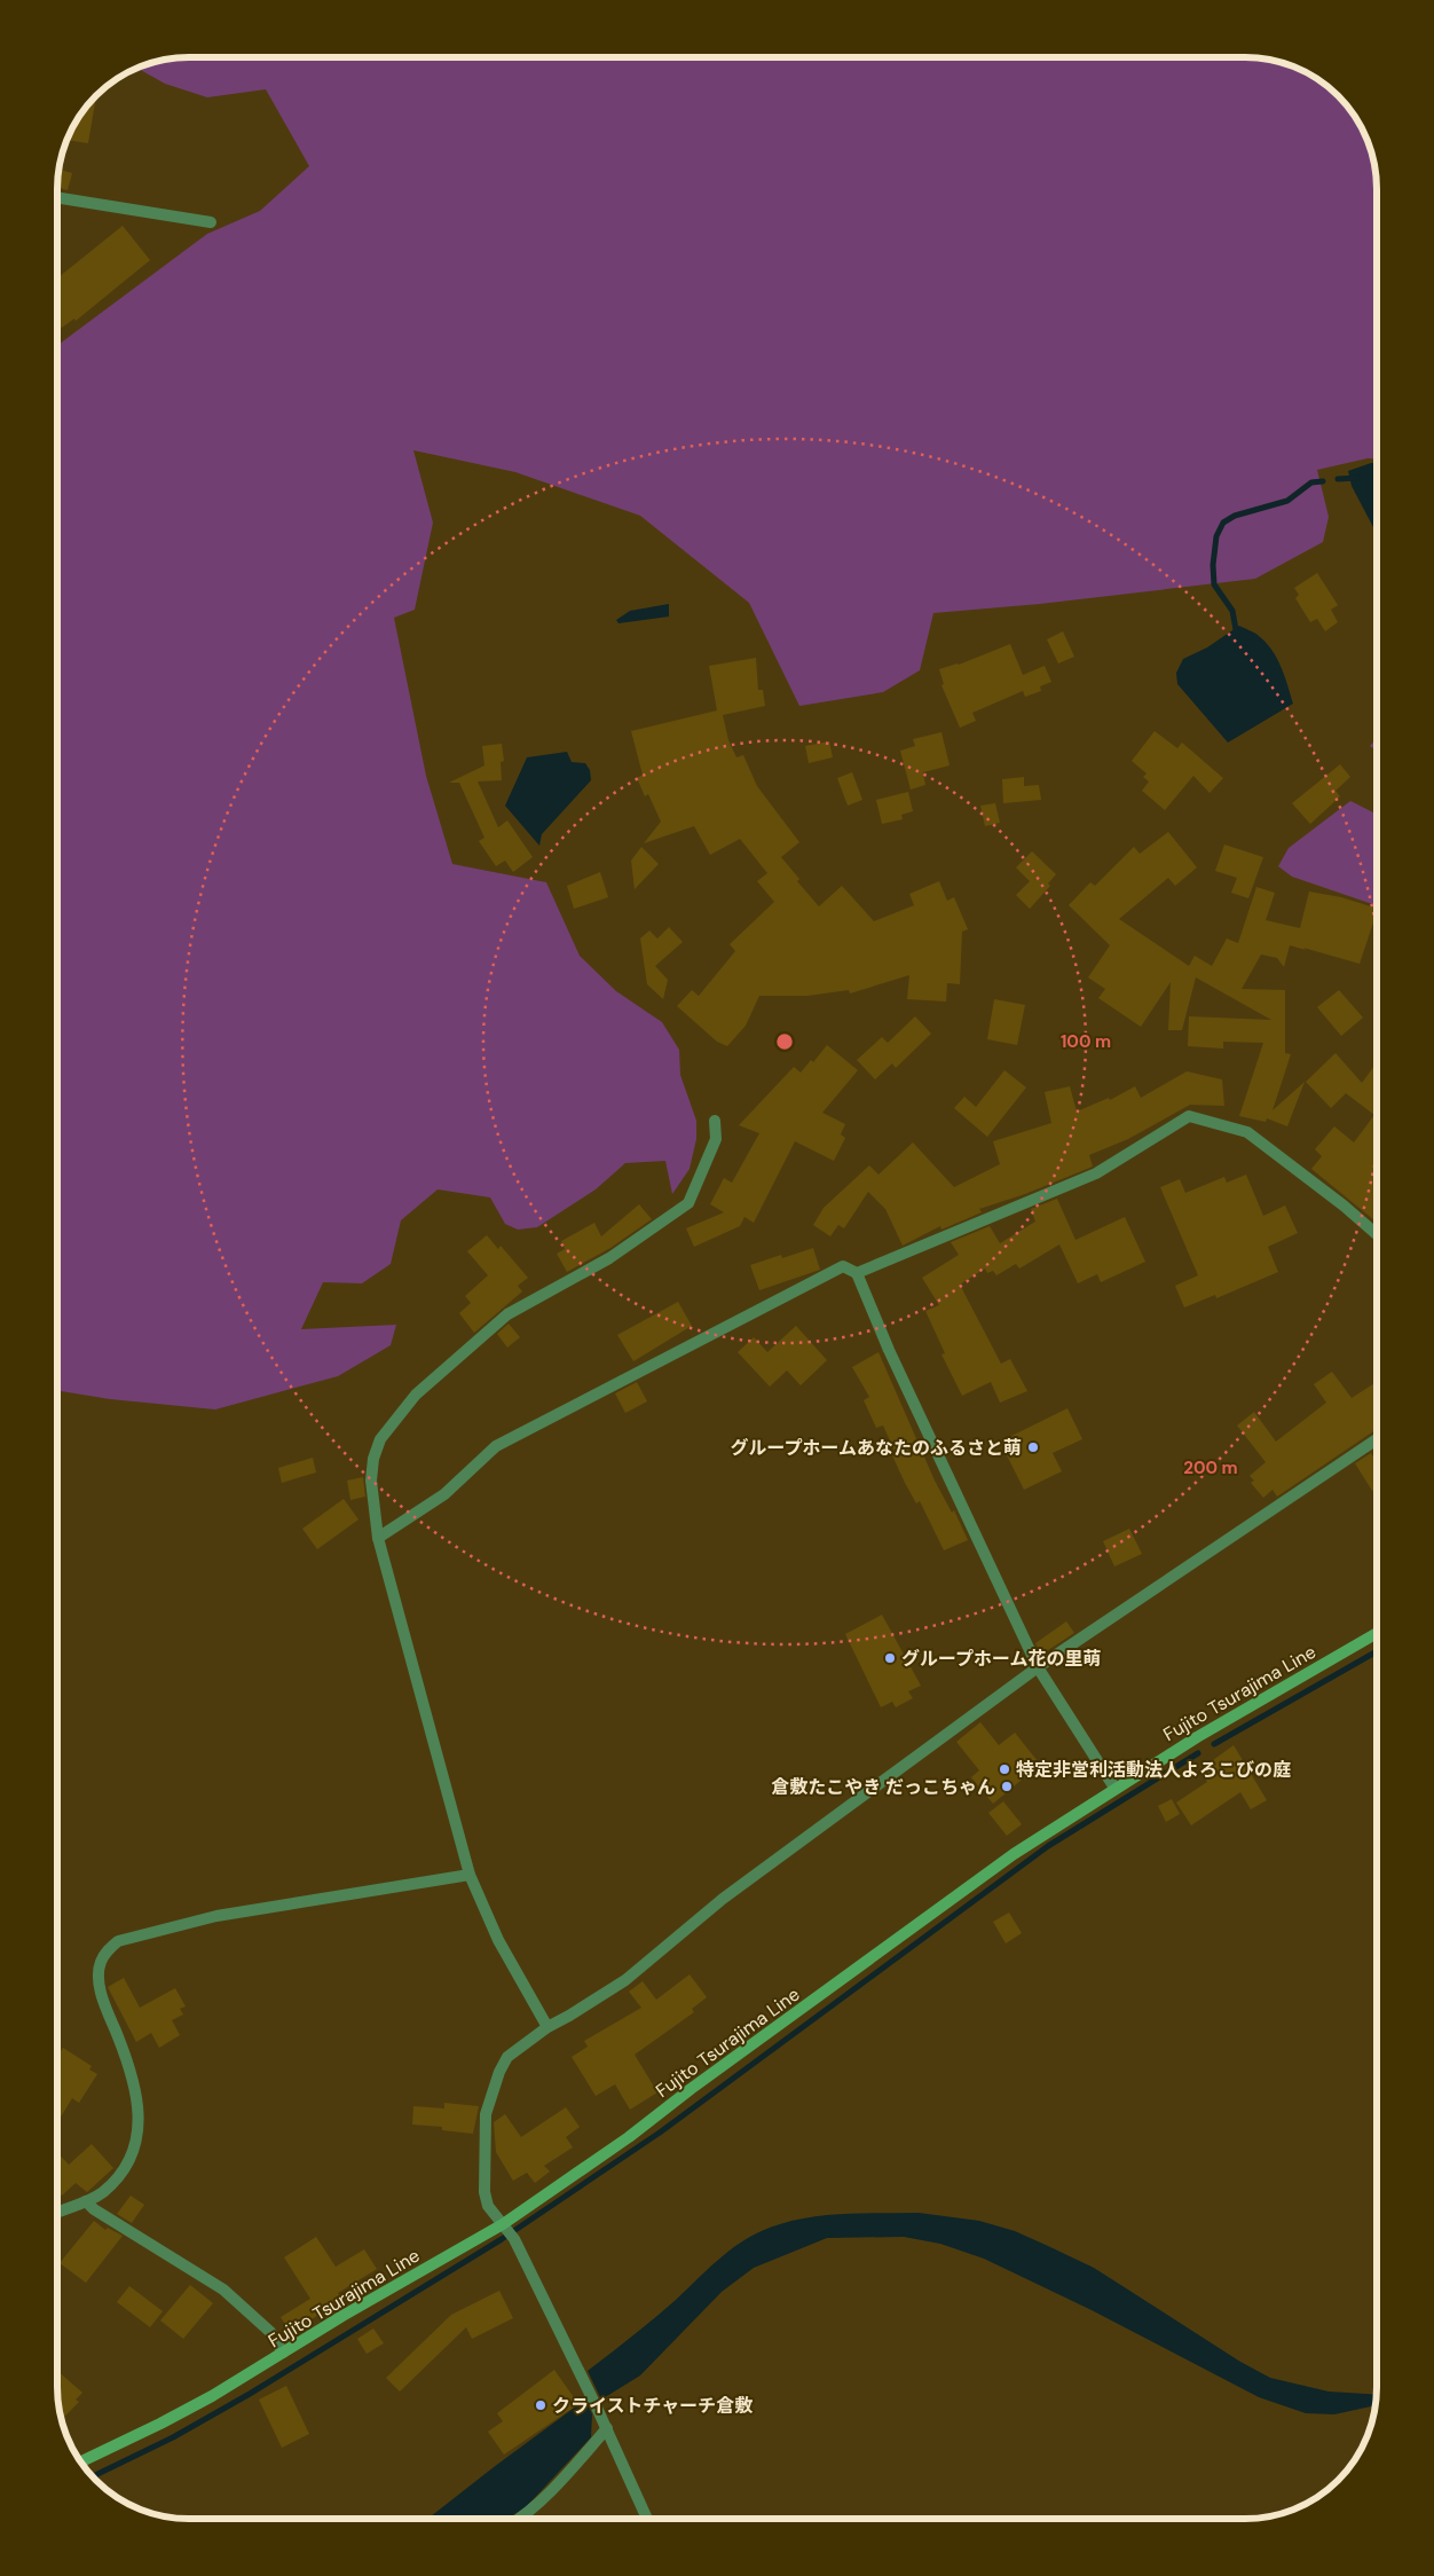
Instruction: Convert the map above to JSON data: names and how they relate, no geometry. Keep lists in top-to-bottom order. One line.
{"streets":{"main road":["Fujito Tsurajima Line"]},"places":["グループホームあなたのふるさと萌","グループホーム花の里萌","特定非営利活動法人よろこびの庭","倉敷たこやき だっこちゃん","クライストチャーチ倉敷"],"rings":["100 m","200 m"]}
